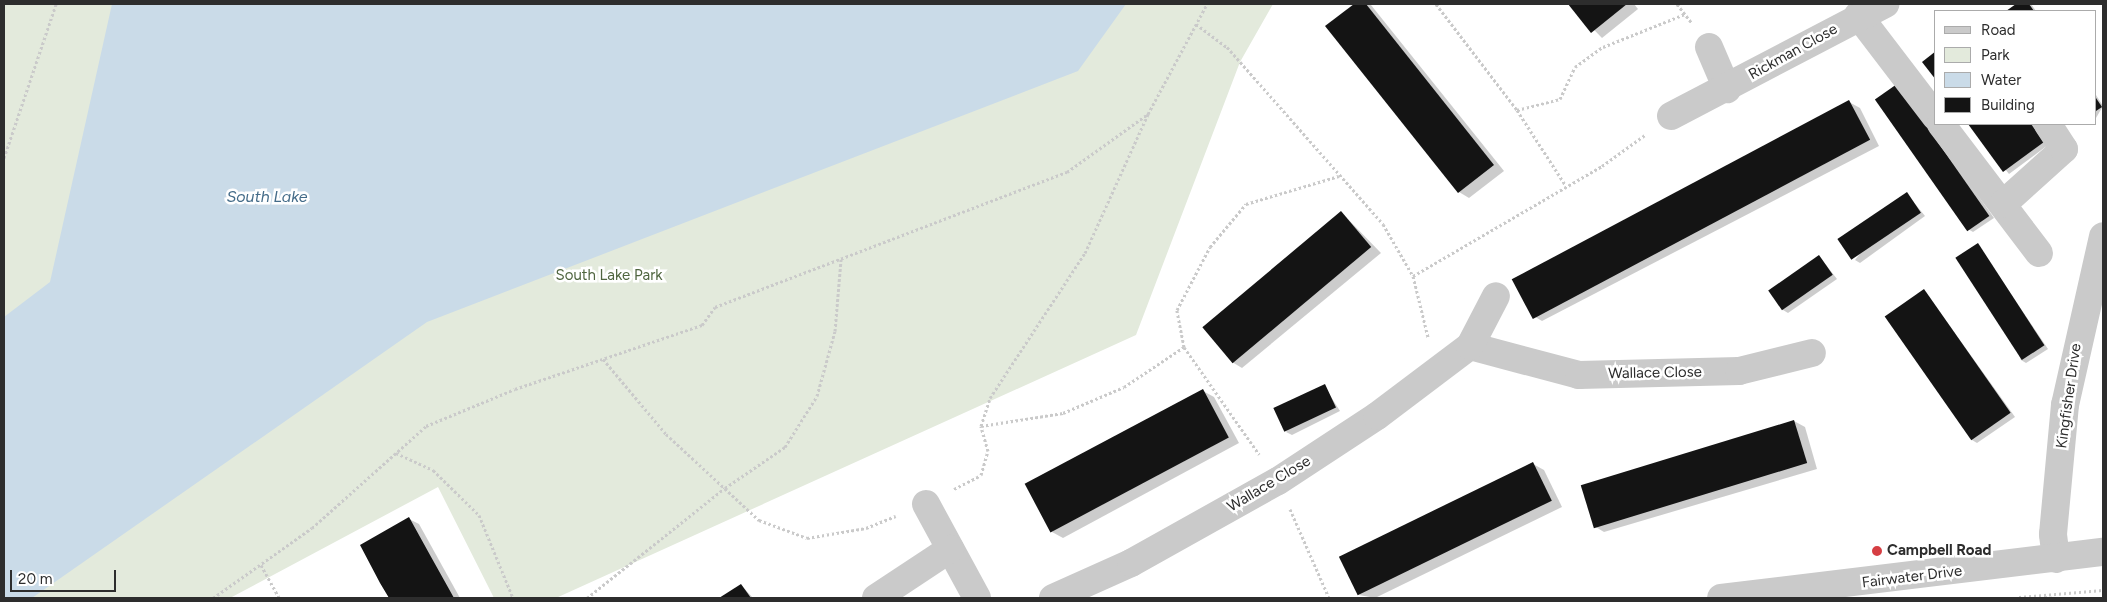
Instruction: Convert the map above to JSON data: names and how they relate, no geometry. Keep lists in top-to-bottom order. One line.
{"streets":{"street":["Rickman Close","Wallace Close","Kingfisher Drive","Fairwater Drive"]},"crossings":[["Kingfisher Drive","Fairwater Drive"]],"water":["South Lake"],"parks":["South Lake Park"],"places":["Campbell Road"],"legend":["Road","Park","Water","Building"],"scale_bar":"20 m"}
